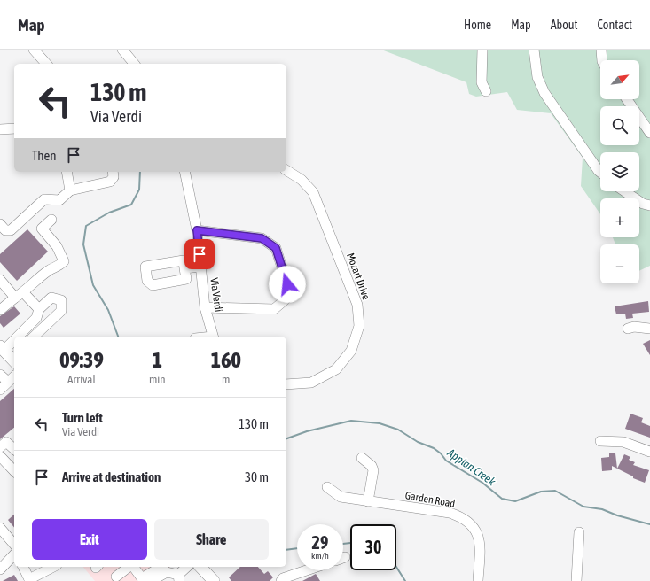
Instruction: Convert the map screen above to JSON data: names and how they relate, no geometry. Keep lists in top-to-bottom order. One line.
{"streets":{"street":["Mozart Drive","Via Verdi","Garden Road"]},"water":["Appian Creek"],"north":"top right","page":{"header":"Map","nav":["Home","Map","About","Contact"],"map_buttons":["+","−"],"turn":["130 m","Via Verdi"],"then":"Then","eta":["09:39","Arrival","1","min","160","m"],"list":[{"name":"Turn left","note":"Via Verdi","value":"130 m"},{"name":"Arrive at destination","value":"30 m"}],"buttons":["Exit","Share"],"speed":"29 km/h","limit":"30"}}
